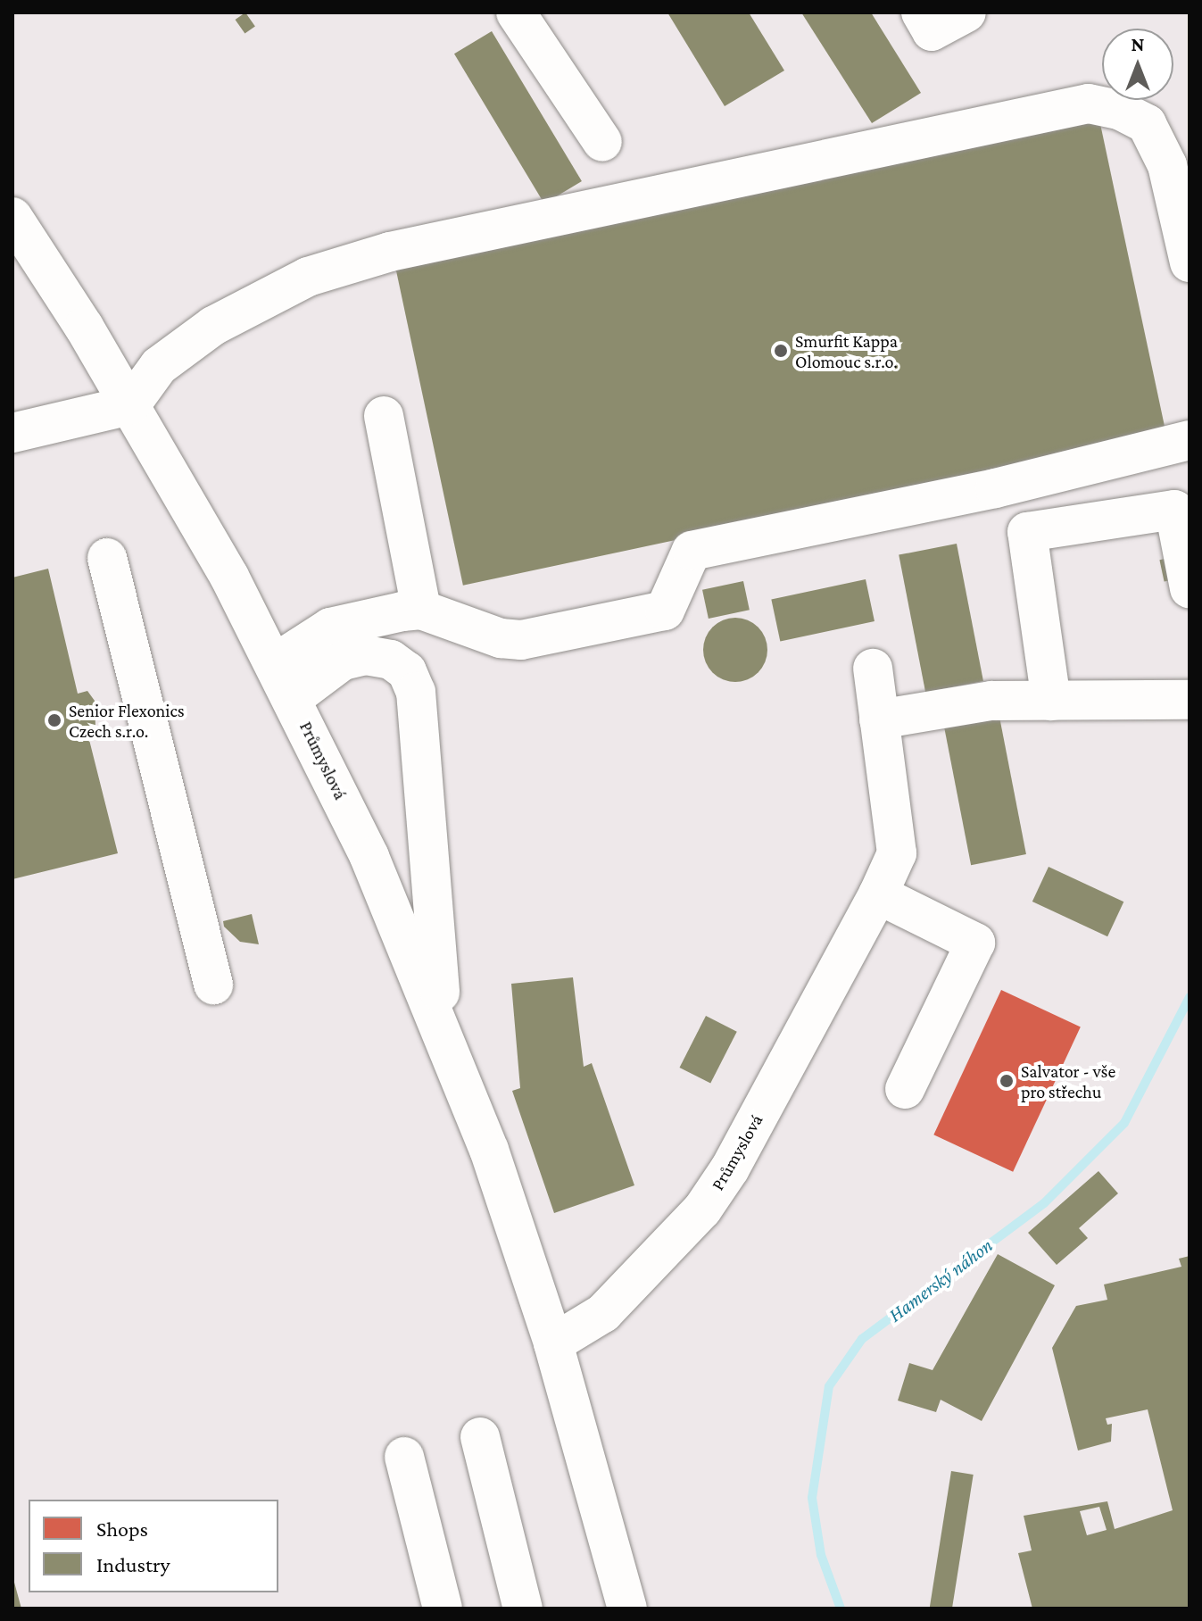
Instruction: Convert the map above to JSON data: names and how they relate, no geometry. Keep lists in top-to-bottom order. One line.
{"streets":{"street":["Průmyslová"]},"water":["Hamerský náhon"],"places":["Smurfit Kappa Olomouc s.r.o.","Senior Flexonics Czech s.r.o.","Salvator - vše pro střechu"],"legend":["Shops","Industry"],"north":"top"}
